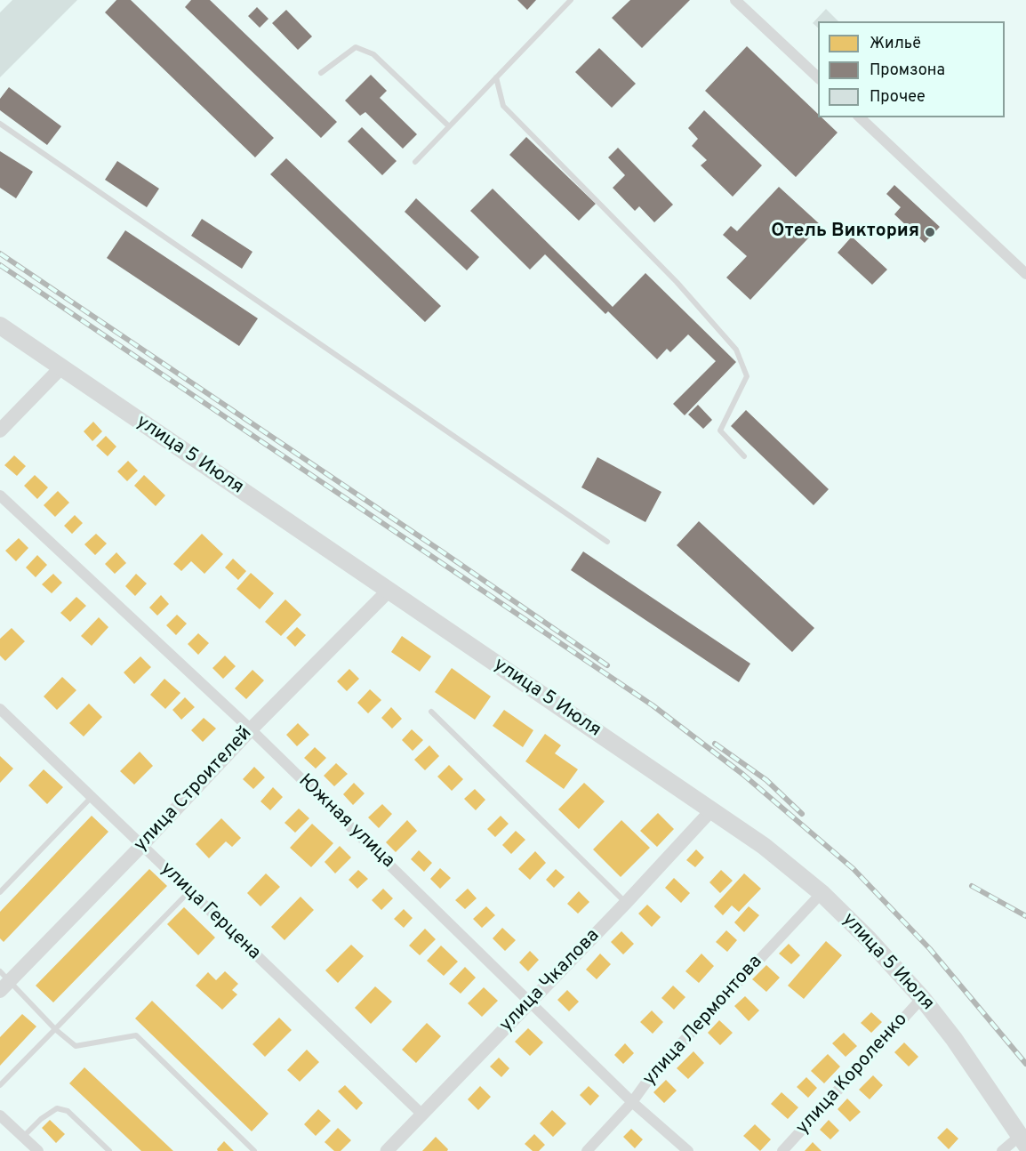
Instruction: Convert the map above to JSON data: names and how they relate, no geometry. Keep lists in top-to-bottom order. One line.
{"streets":{"highway":["улица 5 Июля"],"main road":["улица Строителей"],"street":["Южная улица","улица Герцена","улица Чкалова","улица Лермонтова","улица Короленко"]},"crossings":[["улица 5 Июля","улица Строителей"],["улица 5 Июля","улица Чкалова"],["улица 5 Июля","улица Лермонтова"],["улица 5 Июля","улица Короленко"],["улица Строителей","Южная улица"],["улица Строителей","улица Герцена"],["Южная улица","улица Чкалова"],["Южная улица","улица Лермонтова"],["улица Герцена","улица Чкалова"]],"places":["Отель Виктория"],"legend":["Жильё","Промзона","Прочее"]}
